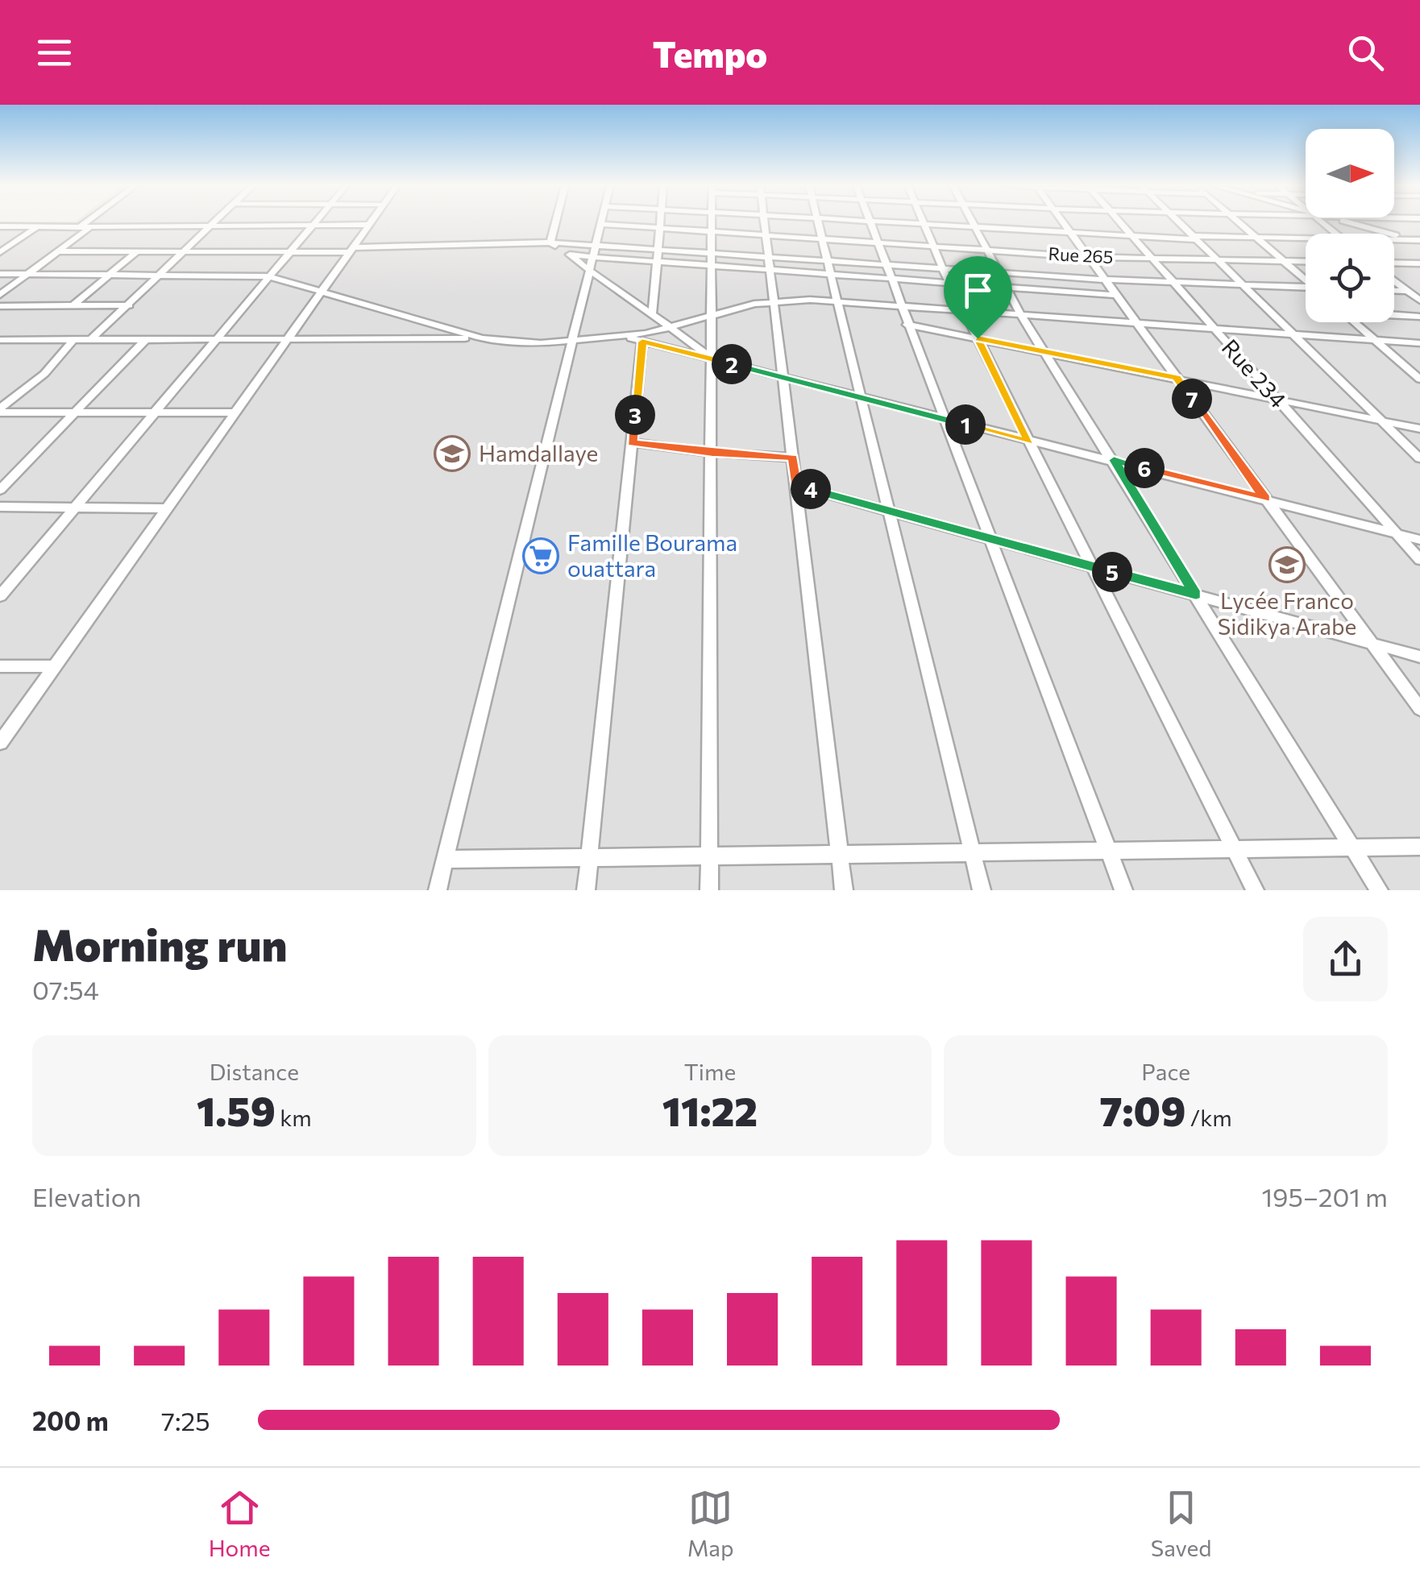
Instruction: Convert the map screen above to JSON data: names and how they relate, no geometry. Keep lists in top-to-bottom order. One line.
{"streets":{"street":["Rue 265","Rue 234"]},"crossings":[["Rue 265","Rue 234"]],"places":{"school or university":["Hamdallaye","Lycée Franco Sidikya Arabe"],"supermarket":["Famille Bourama ouattara"]},"north":"right","page":{"header":"Tempo","pins":["2","7","3","1","6","4","5"],"heading":["Morning run","07:54"],"stats":[["Distance","1.59 km"],["Time","11:22"],["Pace","7:09 /km"]],"chart":["Elevation","195–201 m"],"list":[{"name":"200 m","note":"7:25"}],"tabs":["Home","Map","Saved"]}}
